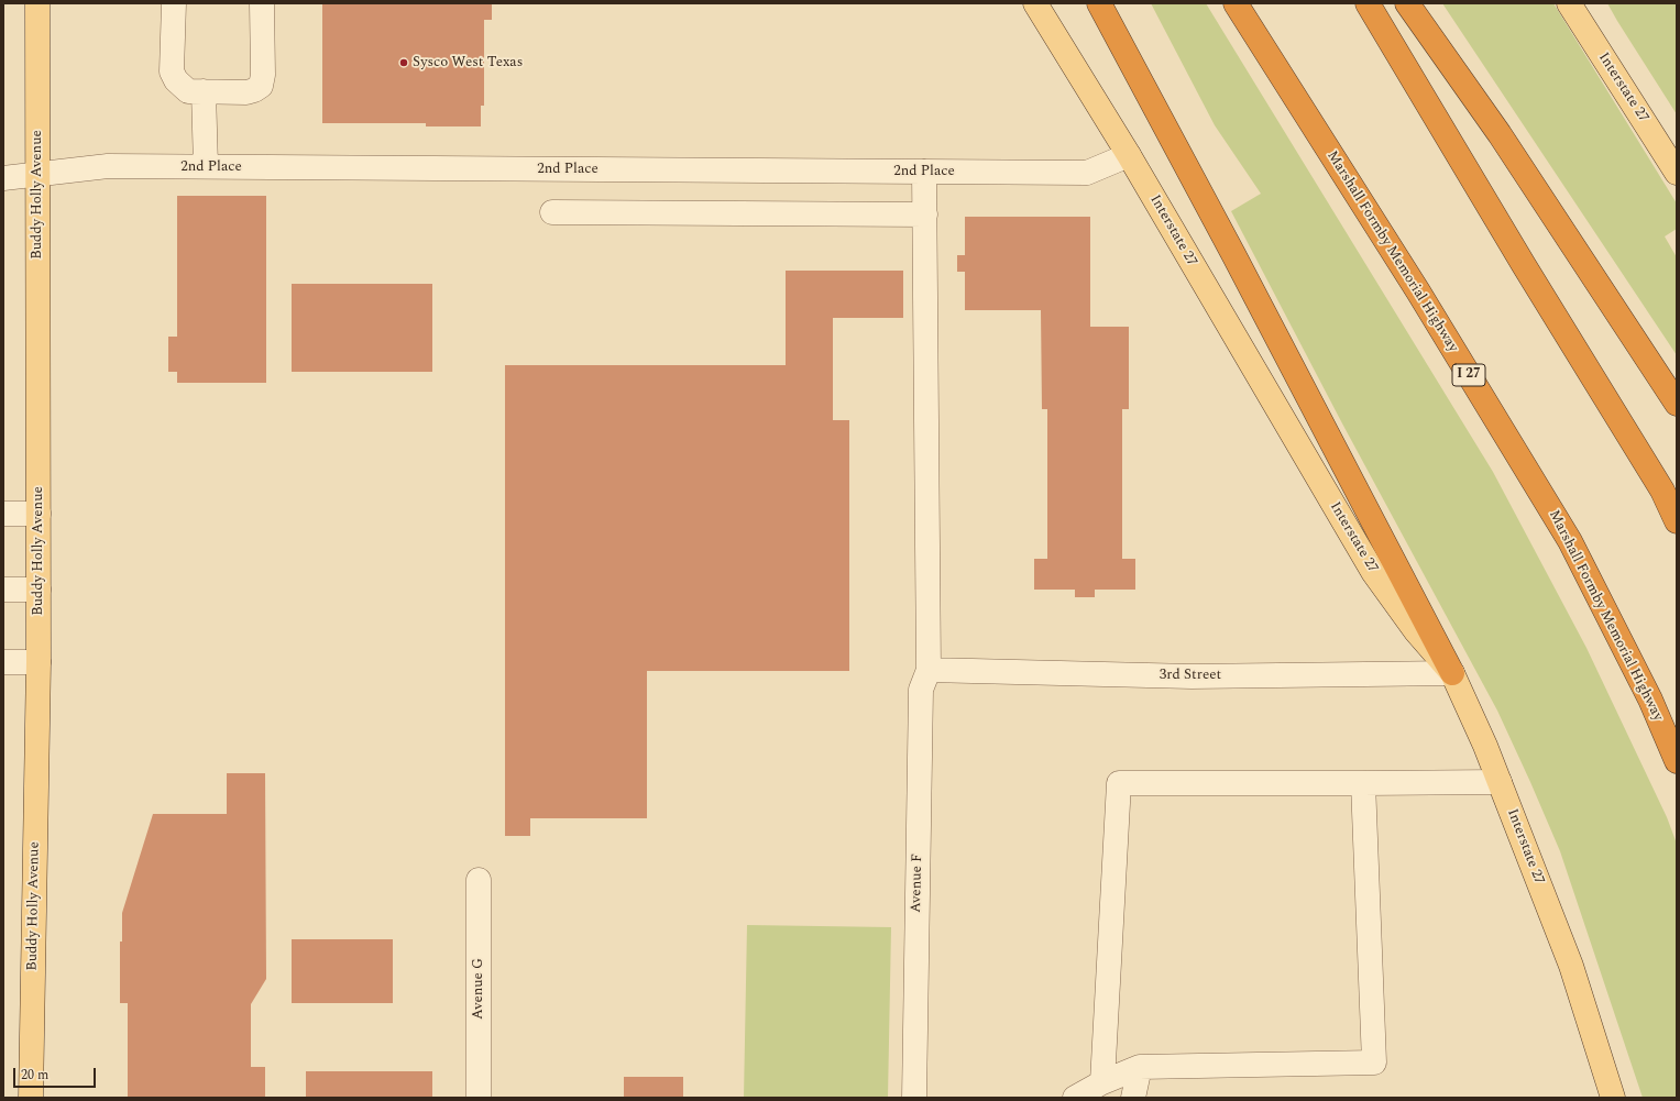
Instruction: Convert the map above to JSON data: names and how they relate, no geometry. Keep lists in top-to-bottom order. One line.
{"streets":{"highway":["Marshall Formby Memorial Highway","I 27"],"main road":["Interstate 27","Buddy Holly Avenue"],"street":["2nd Place","3rd Street","Avenue F","Avenue G"]},"crossings":[["Interstate 27","2nd Place"],["Interstate 27","3rd Street"],["2nd Place","Buddy Holly Avenue"],["3rd Street","Avenue F"]],"places":["Sysco West Texas"],"scale_bar":"20 m"}
